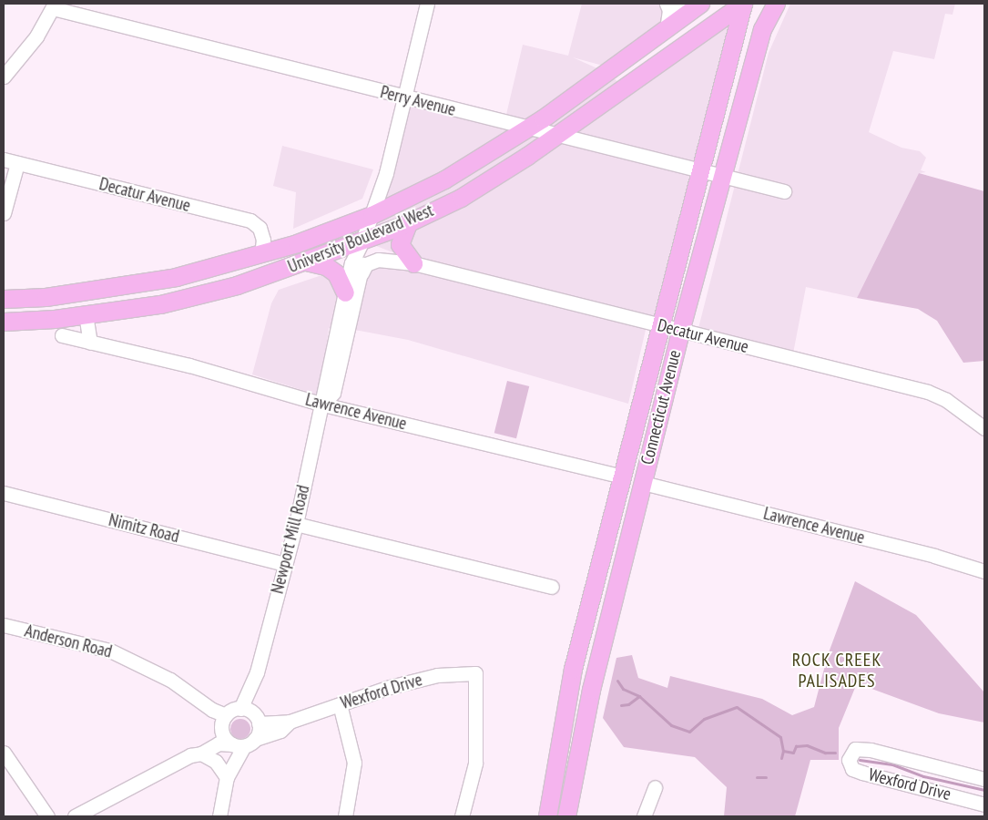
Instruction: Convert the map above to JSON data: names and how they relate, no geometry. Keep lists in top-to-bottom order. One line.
{"streets":{"main road":["University Boulevard West","Connecticut Avenue"],"street":["Perry Avenue","Decatur Avenue","Lawrence Avenue","Nimitz Road","Newport Mill Road","Anderson Road","Wexford Drive"]},"crossings":[["Perry Avenue","University Boulevard West"],["Perry Avenue","Connecticut Avenue"],["Perry Avenue","Newport Mill Road"],["Decatur Avenue","University Boulevard West"],["Decatur Avenue","Connecticut Avenue"],["Decatur Avenue","Newport Mill Road"],["University Boulevard West","Connecticut Avenue"],["University Boulevard West","Newport Mill Road"],["Connecticut Avenue","Lawrence Avenue"],["Lawrence Avenue","Newport Mill Road"],["Nimitz Road","Newport Mill Road"],["Newport Mill Road","Anderson Road"],["Newport Mill Road","Wexford Drive"],["Anderson Road","Wexford Drive"]],"districts":["ROCK CREEK PALISADES"]}
